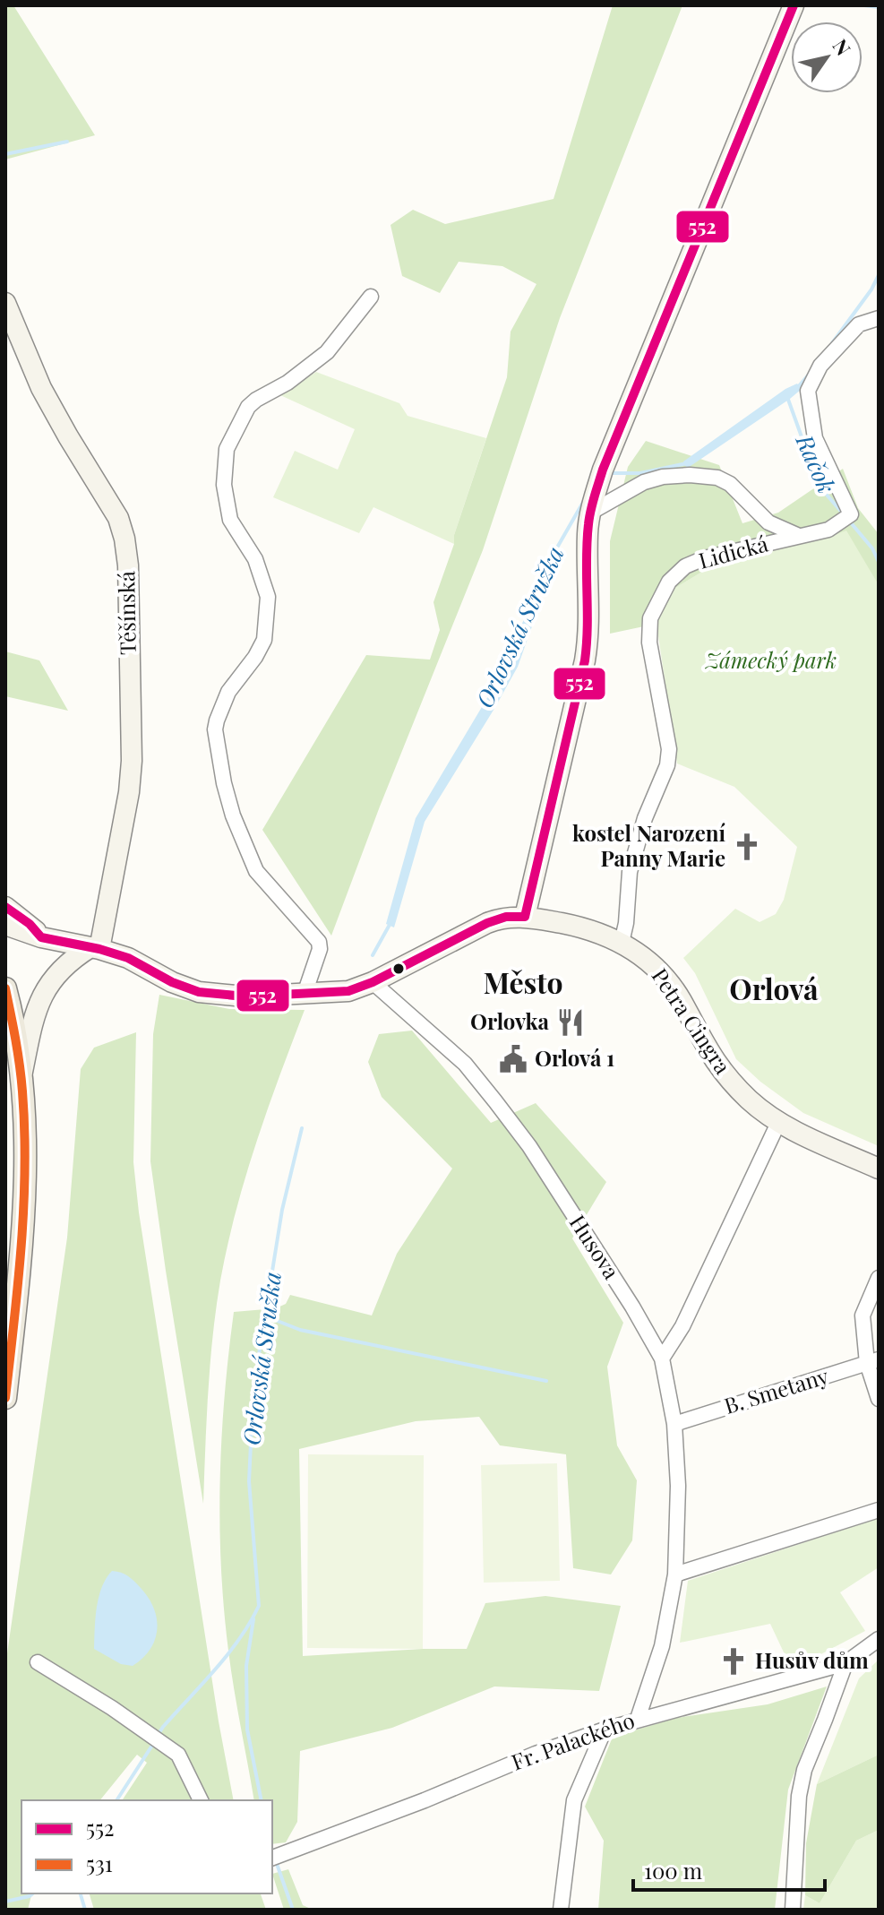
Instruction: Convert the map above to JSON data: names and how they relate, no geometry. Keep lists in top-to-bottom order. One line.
{"streets":{"street":["Lidická","Těšínská","Petra Cingra","Husova","B. Smetany","Fr. Palackého"]},"crossings":[["Lidická","Petra Cingra"],["Těšínská","Petra Cingra"],["Petra Cingra","Husova"],["Husova","B. Smetany"],["Husova","Fr. Palackého"]],"districts":["Město","Orlová"],"water":["Račok","Orlovská Stružka"],"parks":["Zámecký park"],"places":{"church":["kostel Narození Panny Marie","Husův dům"],"restaurant":["Orlovka"],"public building":["Orlová 1"]},"lines":["transit line 552","transit line 531"],"legend":["552","531"],"scale_bar":"100 m","north":"top right"}
